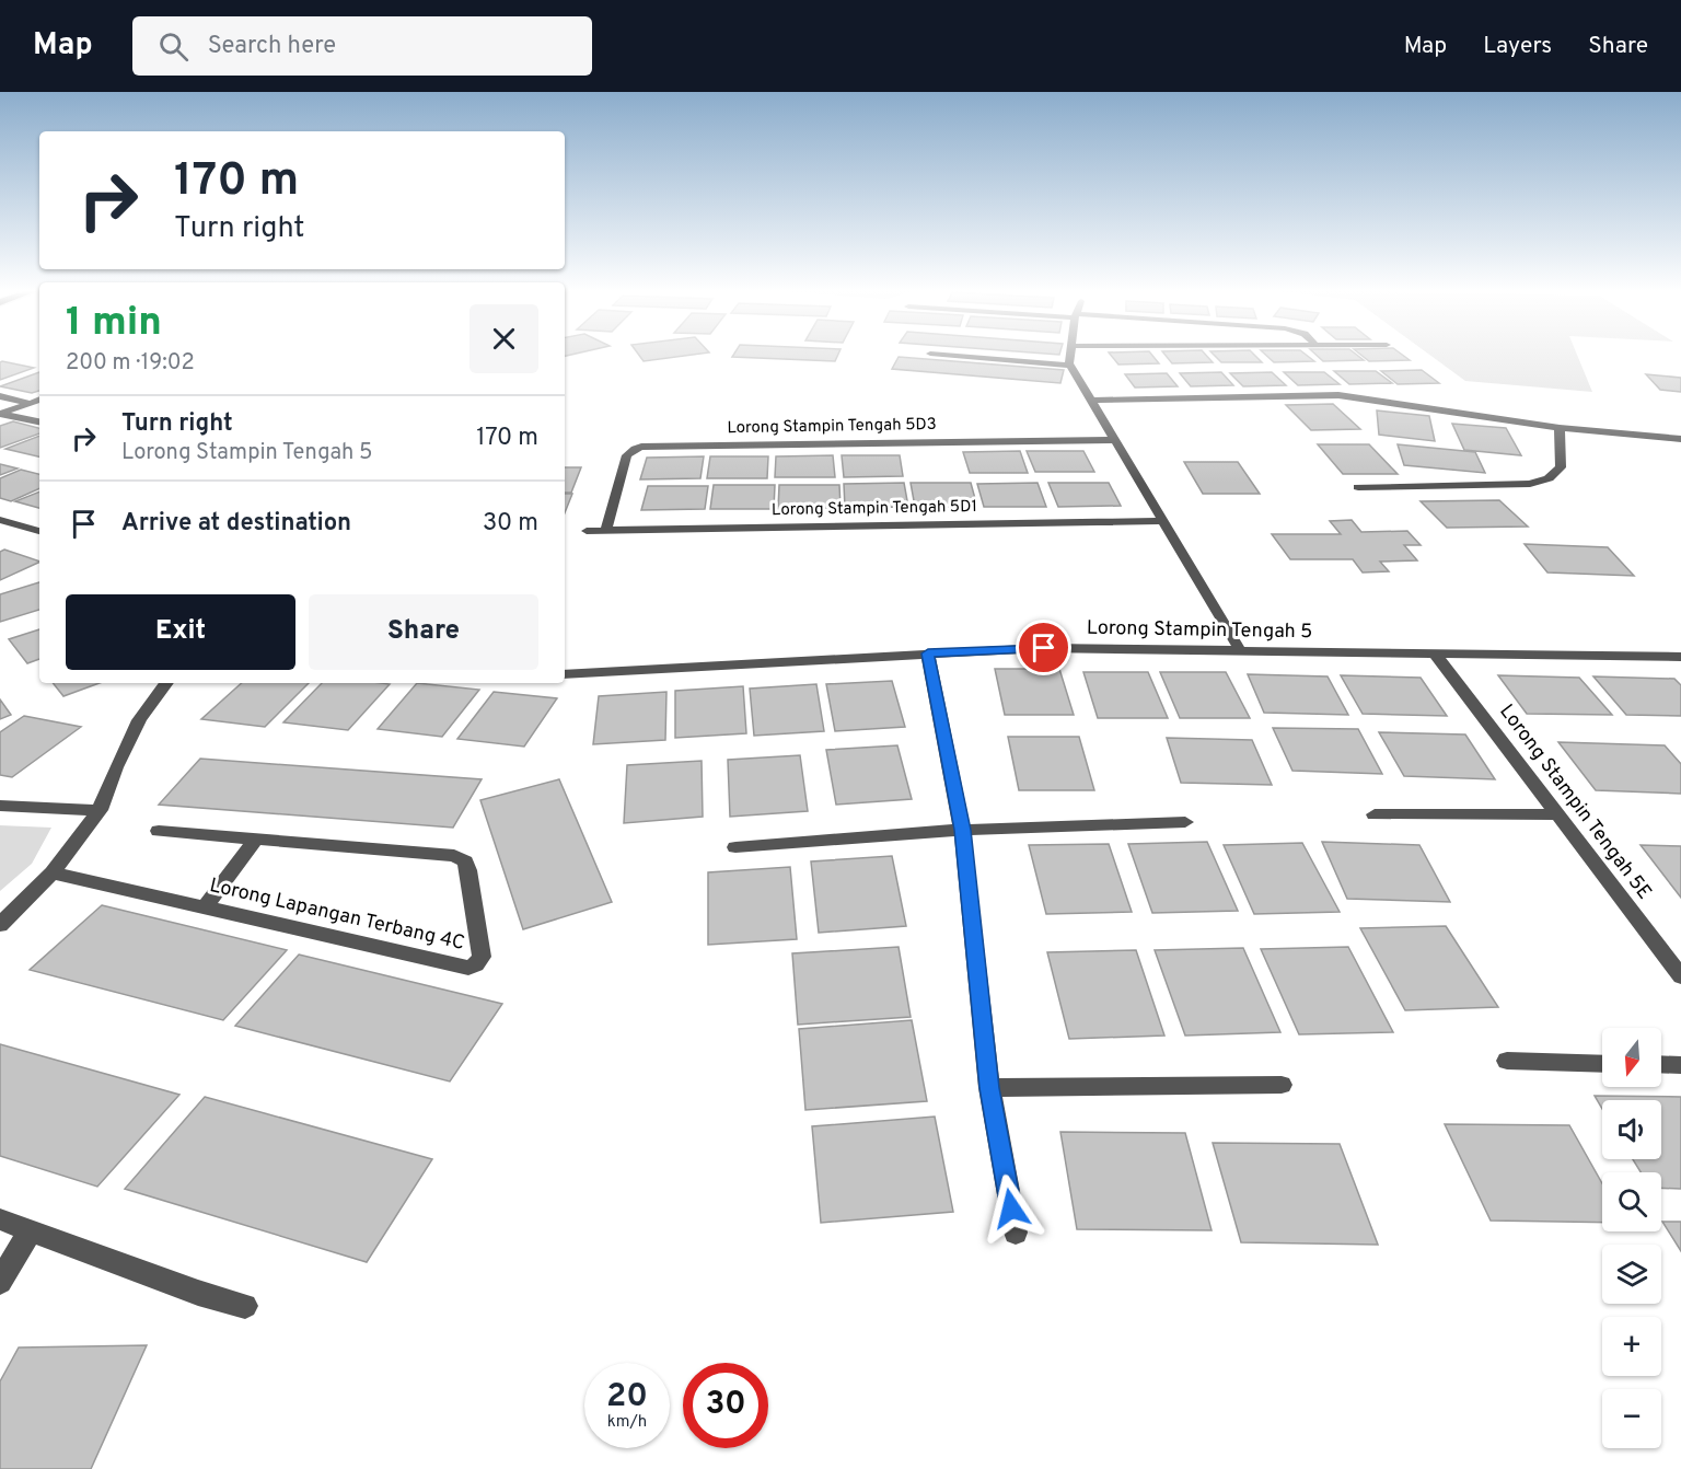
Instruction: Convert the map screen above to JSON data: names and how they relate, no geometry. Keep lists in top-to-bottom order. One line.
{"streets":{"street":["Lorong Stampin Tengah 5D3","Lorong Stampin Tengah 5D1","Lorong Stampin Tengah 5","Lorong Stampin Tengah 5E","Lorong Lapangan Terbang 4C"]},"crossings":[["Lorong Stampin Tengah 5D3","Lorong Stampin Tengah 5D1"],["Lorong Stampin Tengah 5","Lorong Stampin Tengah 5E"]],"north":"bottom","page":{"header":"Map","search":"Search here","nav":["Map","Layers","Share"],"turn":["170 m","Turn right"],"heading":["1 min","200 m · 19:02"],"list":[{"name":"Turn right","note":"Lorong Stampin Tengah 5","value":"170 m"},{"name":"Arrive at destination","value":"30 m"}],"buttons":["Exit","Share"],"map_buttons":["+","−"],"speed":"20 km/h","limit":"30"}}
